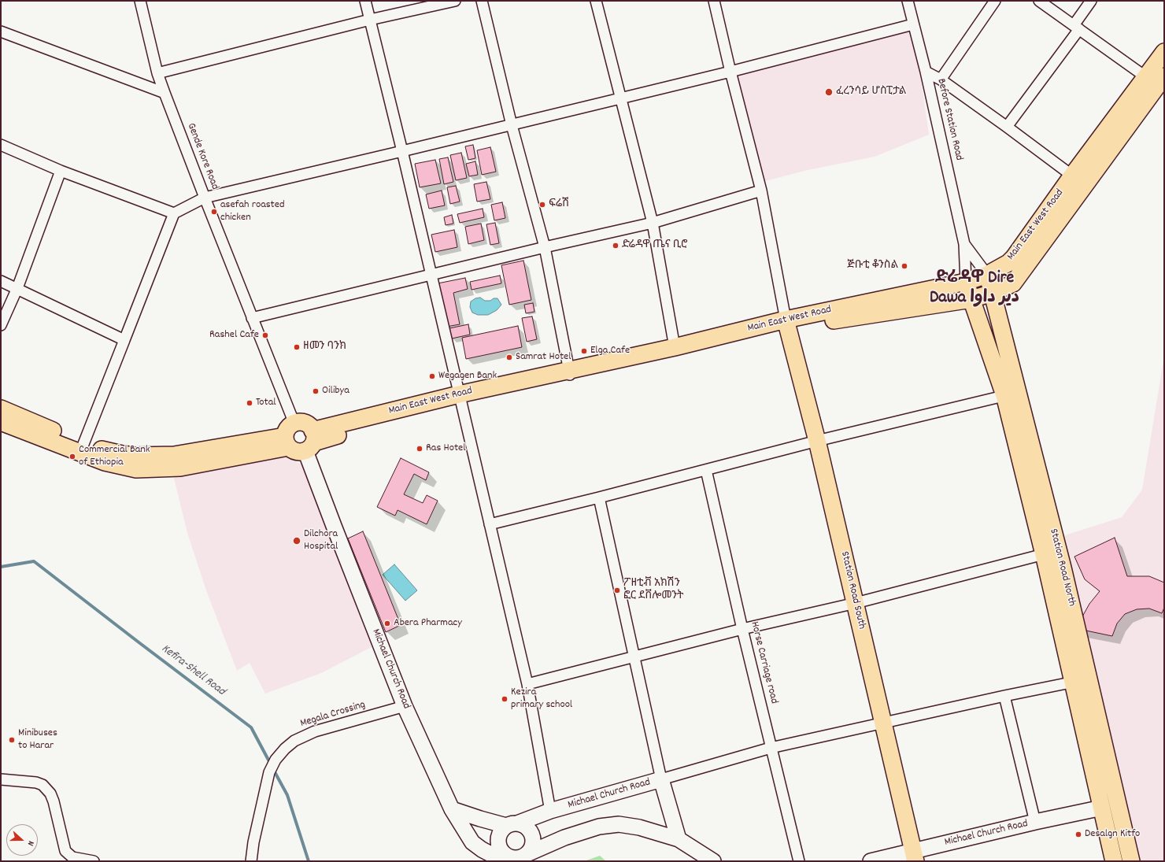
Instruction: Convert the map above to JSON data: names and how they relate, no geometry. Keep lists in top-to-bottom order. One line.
{"streets":{"main road":["Main East West Road","Station Road North","Station Road South","Michael Church Road"],"street":["Before Station Road","Gende Kore Road","Horse Carriage road","Megala Crossing"]},"crossings":[["Before Station Road","Main East West Road"],["Before Station Road","Station Road North"],["Gende Kore Road","Main East West Road"],["Gende Kore Road","Michael Church Road"],["Main East West Road","Station Road North"],["Main East West Road","Station Road South"],["Main East West Road","Michael Church Road"],["Station Road North","Michael Church Road"],["Station Road South","Michael Church Road"],["Michael Church Road","Megala Crossing"]],"districts":["ድሬዳዋ Dire Dawa دير داوا"],"water":["Kefira-Shell Road"],"places":["ፈረንሳይ ሆስፒታል","ፍሬሽ","asefah roasted chicken","ድሬዳዋ ጤና ቢሮ","ጅቡቲ ቆንስል","Rashel Cafe","ዘመን ባንክ","Elga Cafe","Samrat Hotel","Wegagen Bank","Oilibya","Total","Ras Hotel","Commercial Bank of Ethiopia","Dilchora Hospital","ፖዘቲቭ አክሽን ፎር ደቨሎመንት","Abera Pharmacy","Kezira primary school","Minibuses to Harar","Desalgn Kitfo"],"north":"right"}
